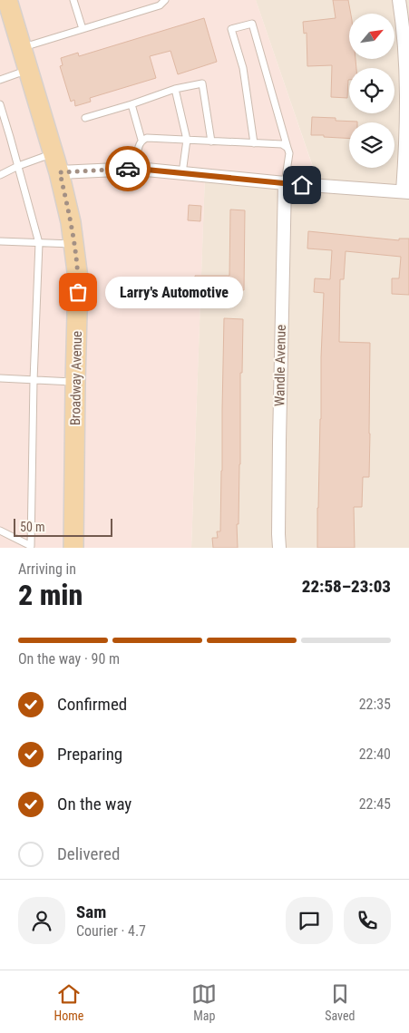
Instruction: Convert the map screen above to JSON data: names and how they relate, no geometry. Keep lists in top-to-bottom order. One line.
{"streets":{"main road":["Broadway Avenue"],"street":["Wandle Avenue"]},"places":["Larry's Automotive"],"scale_bar":"50 m","north":"top right","page":{"bubble":"Larry's Automotive","scale":"50 m","heading":["2 min","Arriving in","22:58–23:03"],"panel":["Sam","Courier · 4.7"],"bar":"On the way · 90 m","list":[["Confirmed","22:35"],["Preparing","22:40"],["On the way","22:45"],"Delivered"],"tabs":["Home","Map","Saved"]}}
